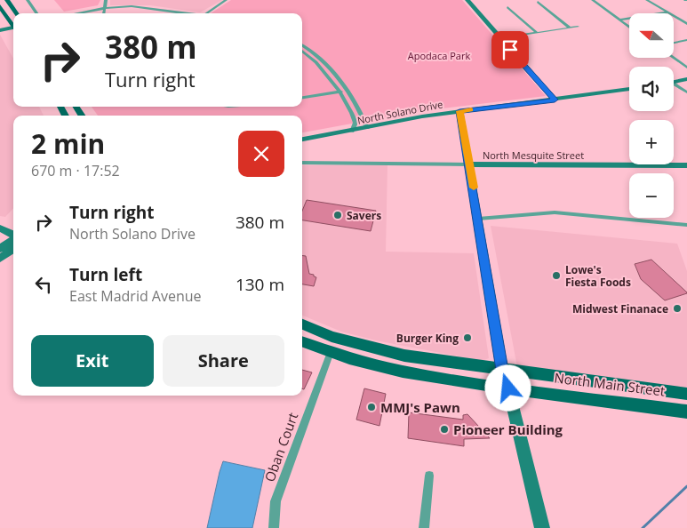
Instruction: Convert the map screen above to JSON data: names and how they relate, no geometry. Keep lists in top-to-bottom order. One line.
{"streets":{"main road":["North Main Street"],"street":["North Solano Drive","North Mesquite Street","Oban Court"]},"crossings":[["North Main Street","Oban Court"]],"parks":["Apodaca Park"],"places":["Savers","Lowe's Fiesta Foods","Midwest Finanace","Burger King","MMJ's Pawn","Pioneer Building"],"north":"left","page":{"map_buttons":["+","−"],"turn":["380 m","Turn right"],"heading":["2 min","670 m · 17:52"],"list":[{"name":"Turn right","note":"North Solano Drive","value":"380 m"},{"name":"Turn left","note":"East Madrid Avenue","value":"130 m"}],"buttons":["Exit","Share"]}}
